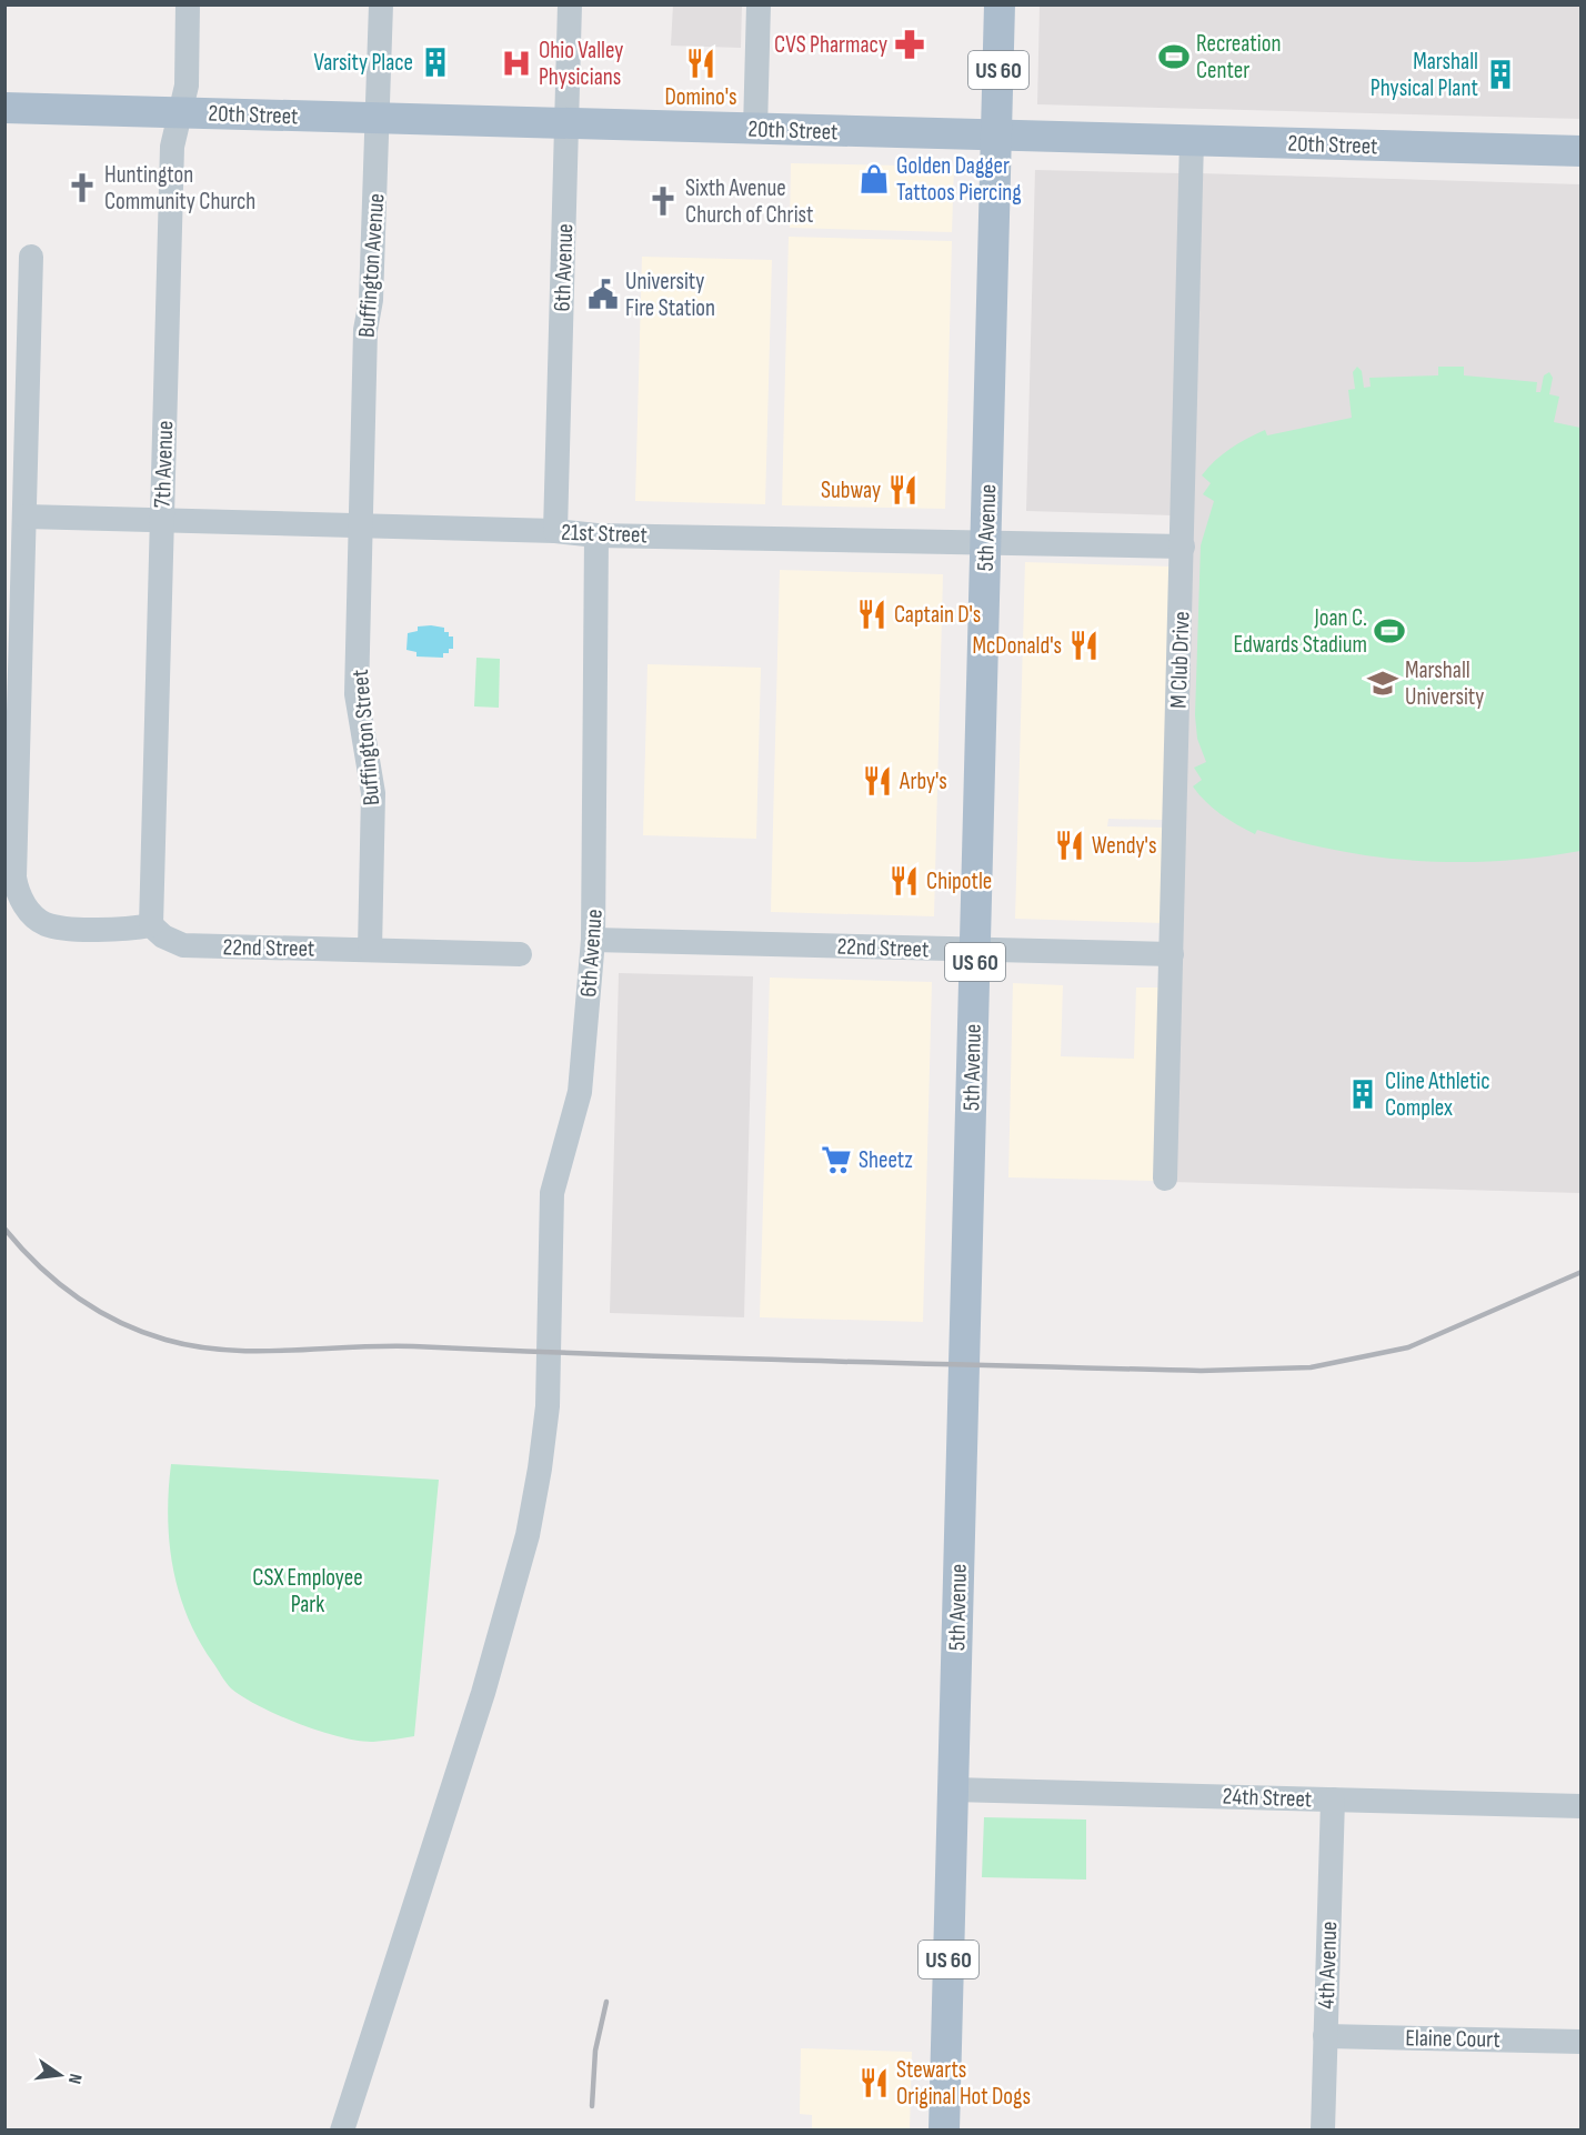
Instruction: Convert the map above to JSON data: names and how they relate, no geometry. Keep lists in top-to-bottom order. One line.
{"streets":{"main road":["US 60","20th Street","5th Avenue"],"street":["Buffington Avenue","6th Avenue","7th Avenue","21st Street","M Club Drive","Buffington Street","22nd Street","24th Street","4th Avenue","Elaine Court"]},"crossings":[["20th Street","Buffington Avenue"],["20th Street","6th Avenue"],["20th Street","7th Avenue"],["20th Street","5th Avenue"],["20th Street","M Club Drive"],["Buffington Avenue","21st Street"],["Buffington Avenue","Buffington Street"],["6th Avenue","21st Street"],["6th Avenue","22nd Street"],["7th Avenue","21st Street"],["7th Avenue","22nd Street"],["5th Avenue","21st Street"],["5th Avenue","22nd Street"],["5th Avenue","24th Street"],["21st Street","M Club Drive"],["21st Street","Buffington Street"],["M Club Drive","22nd Street"],["Buffington Street","22nd Street"],["24th Street","4th Avenue"],["4th Avenue","Elaine Court"]],"parks":["CSX Employee Park"],"places":{"pharmacy":["CVS Pharmacy"],"sports":["Recreation Center","Joan C. Edwards Stadium"],"building":["Varsity Place","Marshall Physical Plant","Cline Athletic Complex"],"hospital":["Ohio Valley Physicians"],"restaurant":["Domino's","Subway","Captain D's","McDonald's","Arby's","Wendy's","Chipotle","Stewarts Original Hot Dogs"],"shop":["Golden Dagger Tattoos Piercing"],"church":["Huntington Community Church","Sixth Avenue Church of Christ"],"public building":["University Fire Station"],"school or university":["Marshall University"],"supermarket":["Sheetz"]},"north":"right"}
